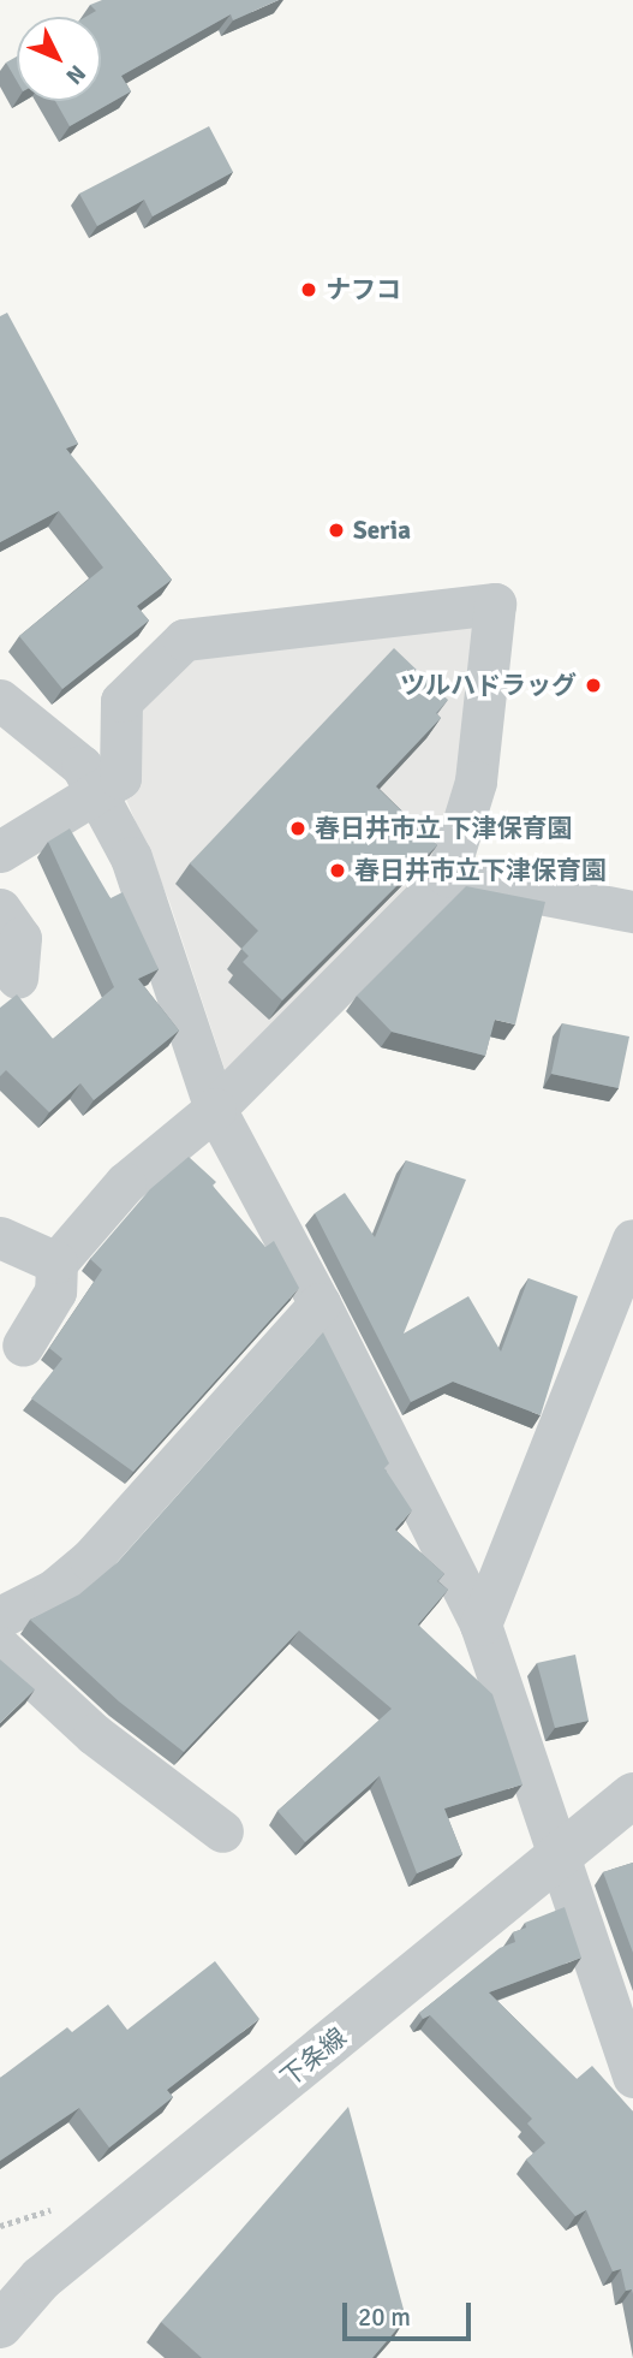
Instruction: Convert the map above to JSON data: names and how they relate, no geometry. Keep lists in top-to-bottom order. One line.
{"streets":{"street":["下条線"]},"places":["ナフコ","Seria","ツルハドラッグ","春日井市立 下津保育園","春日井市立下津保育園"],"scale_bar":"20 m","north":"bottom right"}
